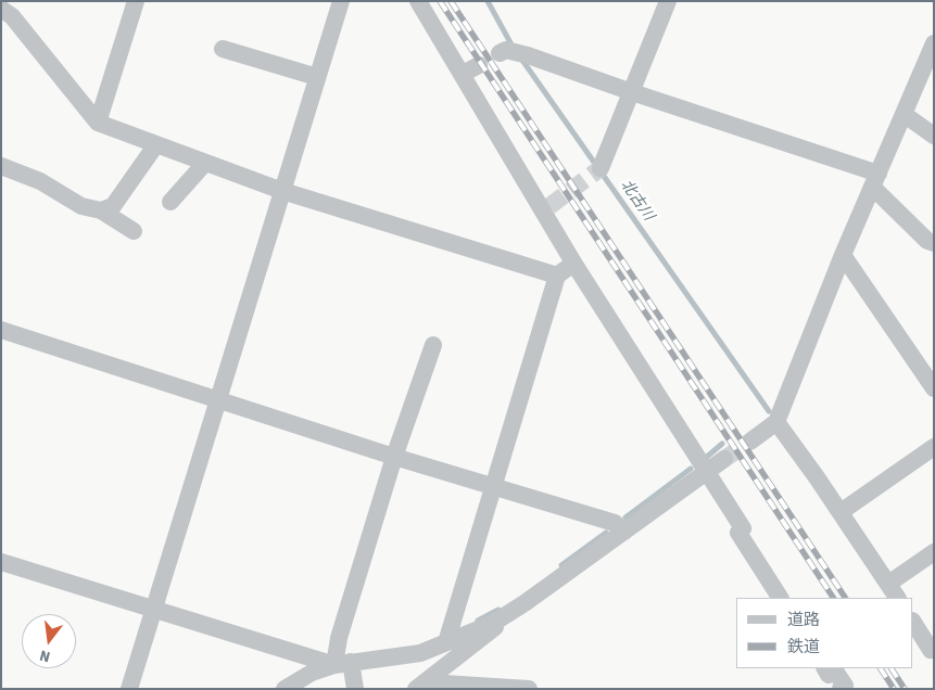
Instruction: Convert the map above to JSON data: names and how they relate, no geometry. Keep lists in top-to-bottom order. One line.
{"water":["北古川"],"legend":["道路","鉄道"],"north":"bottom"}
